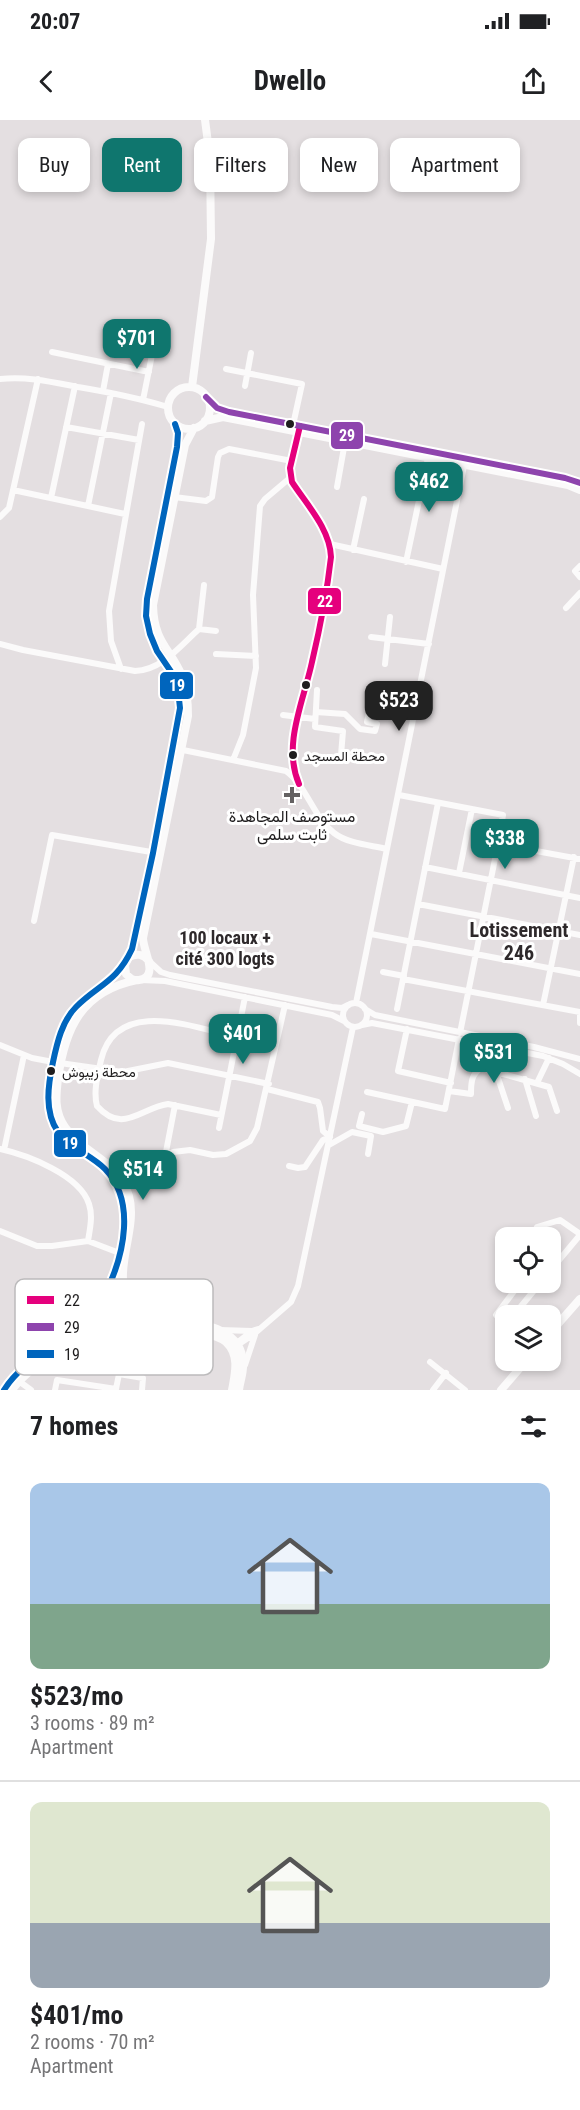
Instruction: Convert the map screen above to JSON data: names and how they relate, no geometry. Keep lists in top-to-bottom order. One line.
{"districts":["Lotissement 246","100 locaux + cité 300 logts"],"places":{"other":["محطة المسجد","محطة زيبوش"],"health":["مستوصف المجاهدة ثابت سلمى"]},"lines":["transit line 29","transit line 19","transit line 22"],"legend":["22","29","19"],"page":{"status":"20:07","header":"Dwello","chip":["Buy","Rent","Filters","New","Apartment"],"price":["$701","$462","$523","$338","$401","$531","$514"],"heading":"7 homes","list":[{"name":"$523/mo","note":"3 rooms · 89 m² · Apartment"},{"name":"$401/mo","note":"2 rooms · 70 m² · Apartment"}]}}
